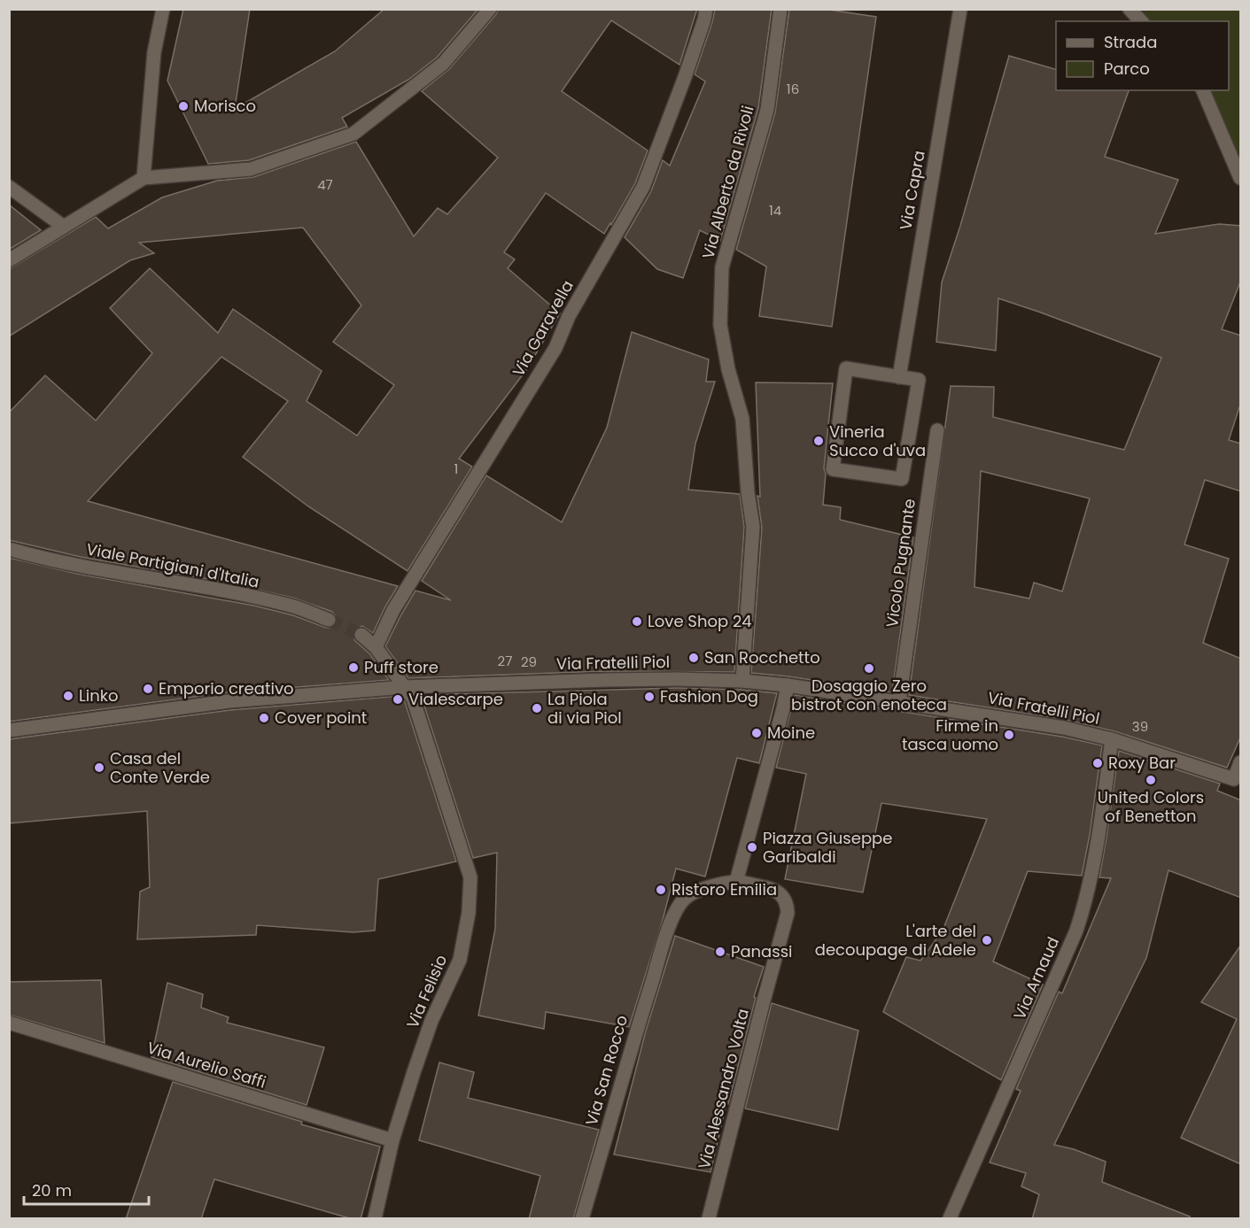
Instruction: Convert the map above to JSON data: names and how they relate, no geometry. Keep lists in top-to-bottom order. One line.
{"streets":{"street":["Via Alberto da Rivoli","Via Capra","Via Garavella","Vicolo Pugnante","Viale Partigiani d'Italia","Via Fratelli Piol","Via Arnaud","Via Felisio","Via Aurelio Saffi","Via San Rocco","Via Alessandro Volta"]},"crossings":[["Via Alberto da Rivoli","Via Fratelli Piol"],["Vicolo Pugnante","Via Fratelli Piol"],["Via Fratelli Piol","Via Arnaud"],["Via Fratelli Piol","Via Felisio"],["Via Felisio","Via Aurelio Saffi"],["Via San Rocco","Via Alessandro Volta"]],"places":["Morisco","Vineria Succo d'uva","Love Shop 24","San Rocchetto","Puff store","Dosaggio Zero bistrot con enoteca","Emporio creativo","Linko","Fashion Dog","Vialescarpe","La Piola di via Piol","Cover point","Moine","Firme in tasca uomo","Roxy Bar","Casa del Conte Verde","United Colors of Benetton","Piazza Giuseppe Garibaldi","Ristoro Emilia","L'arte del decoupage di Adele","Panassi"],"house_numbers":["16","47","14","1","27","29","39"],"legend":["Strada","Parco"],"scale_bar":"20 m"}
